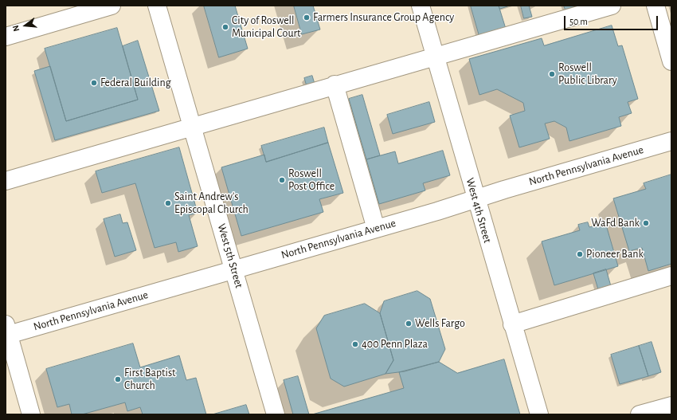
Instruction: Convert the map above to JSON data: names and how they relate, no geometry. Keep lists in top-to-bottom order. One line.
{"streets":{"street":["North Pennsylvania Avenue","West 4th Street","West 5th Street"]},"crossings":[["North Pennsylvania Avenue","West 4th Street"],["North Pennsylvania Avenue","West 5th Street"]],"places":["Farmers Insurance Group Agency","City of Roswell Municipal Court","Roswell Public Library","Federal Building","Roswell Post Office","Saint Andrew's Episcopal Church","WaFd Bank","Pioneer Bank","Wells Fargo","400 Penn Plaza","First Baptist Church"],"scale_bar":"50 m","north":"left"}
